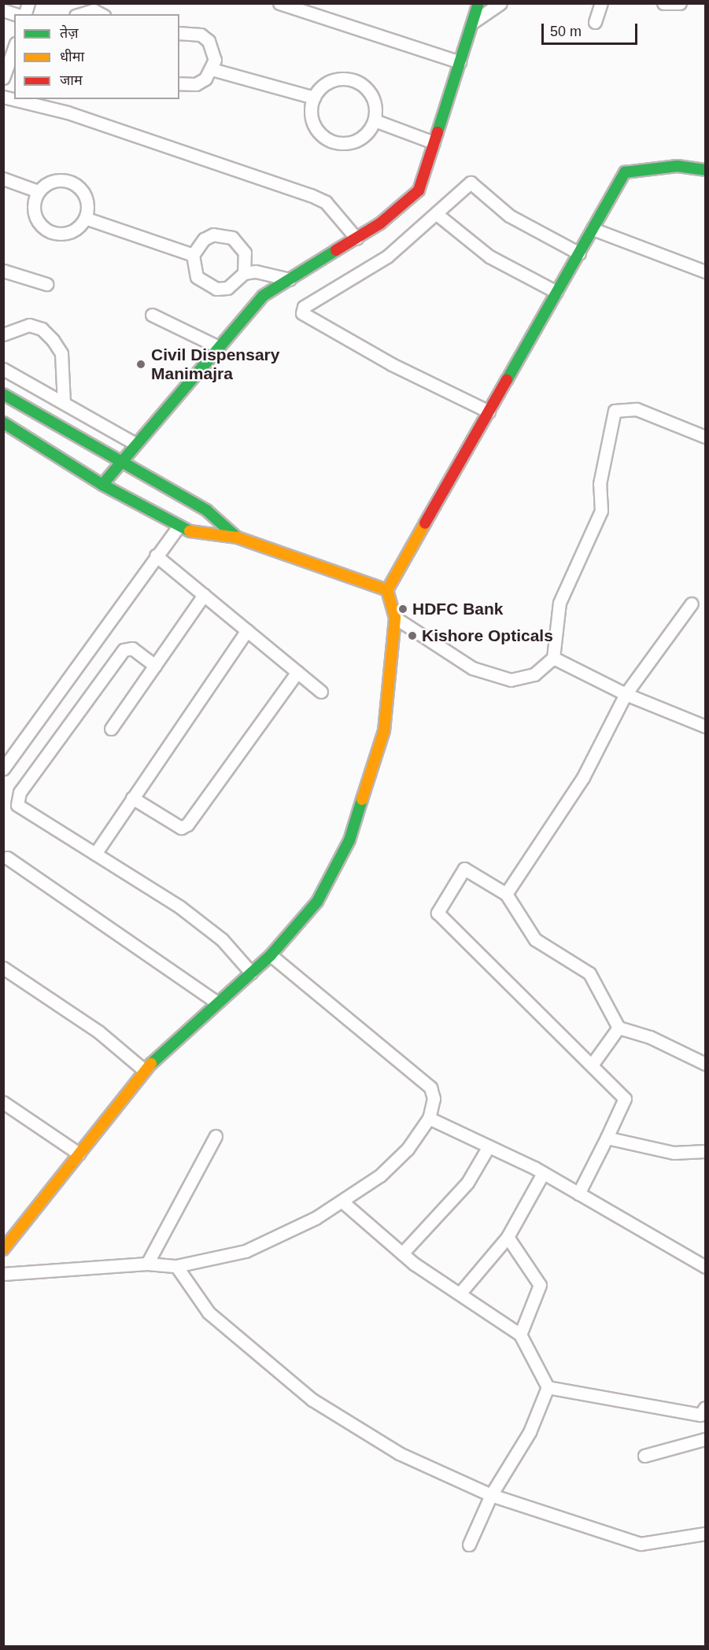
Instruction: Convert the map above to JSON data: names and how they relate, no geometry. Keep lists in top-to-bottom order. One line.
{"places":["Civil Dispensary Manimajra","HDFC Bank","Kishore Opticals"],"legend":["तेज़","धीमा","जाम"],"scale_bar":"50 m"}
